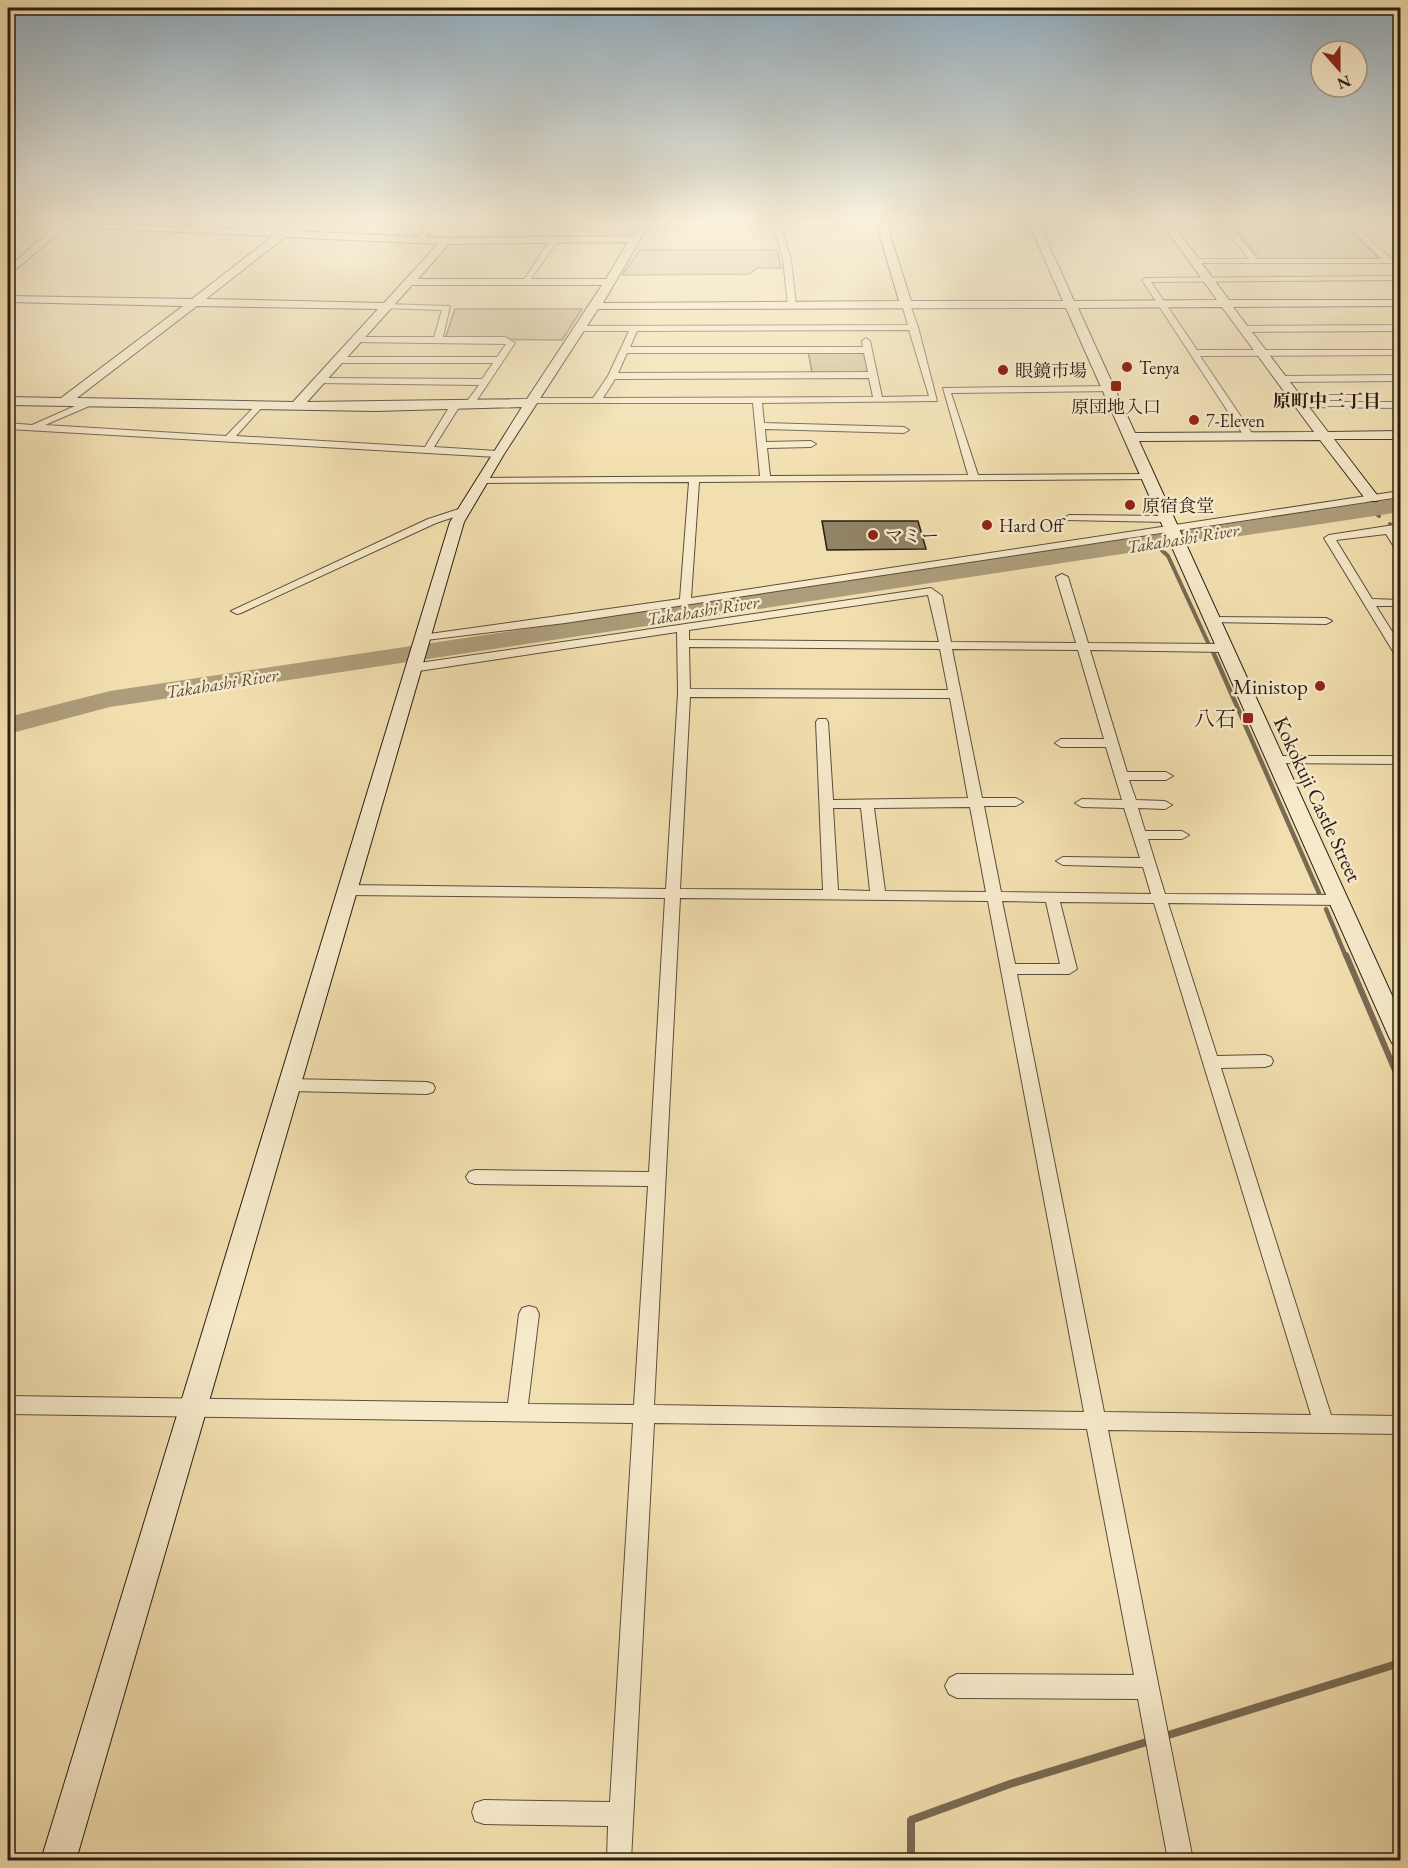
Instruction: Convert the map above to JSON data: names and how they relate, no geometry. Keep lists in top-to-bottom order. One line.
{"streets":{"street":["Kokokuji Castle Street"]},"districts":["原町中三丁目"],"water":["Takahashi River"],"places":{"other":["Tenya","眼鏡市場","7-Eleven","原宿食堂","Hard Off","マミー","Ministop"],"transit":["原団地入口","八石"]},"north":"bottom"}
